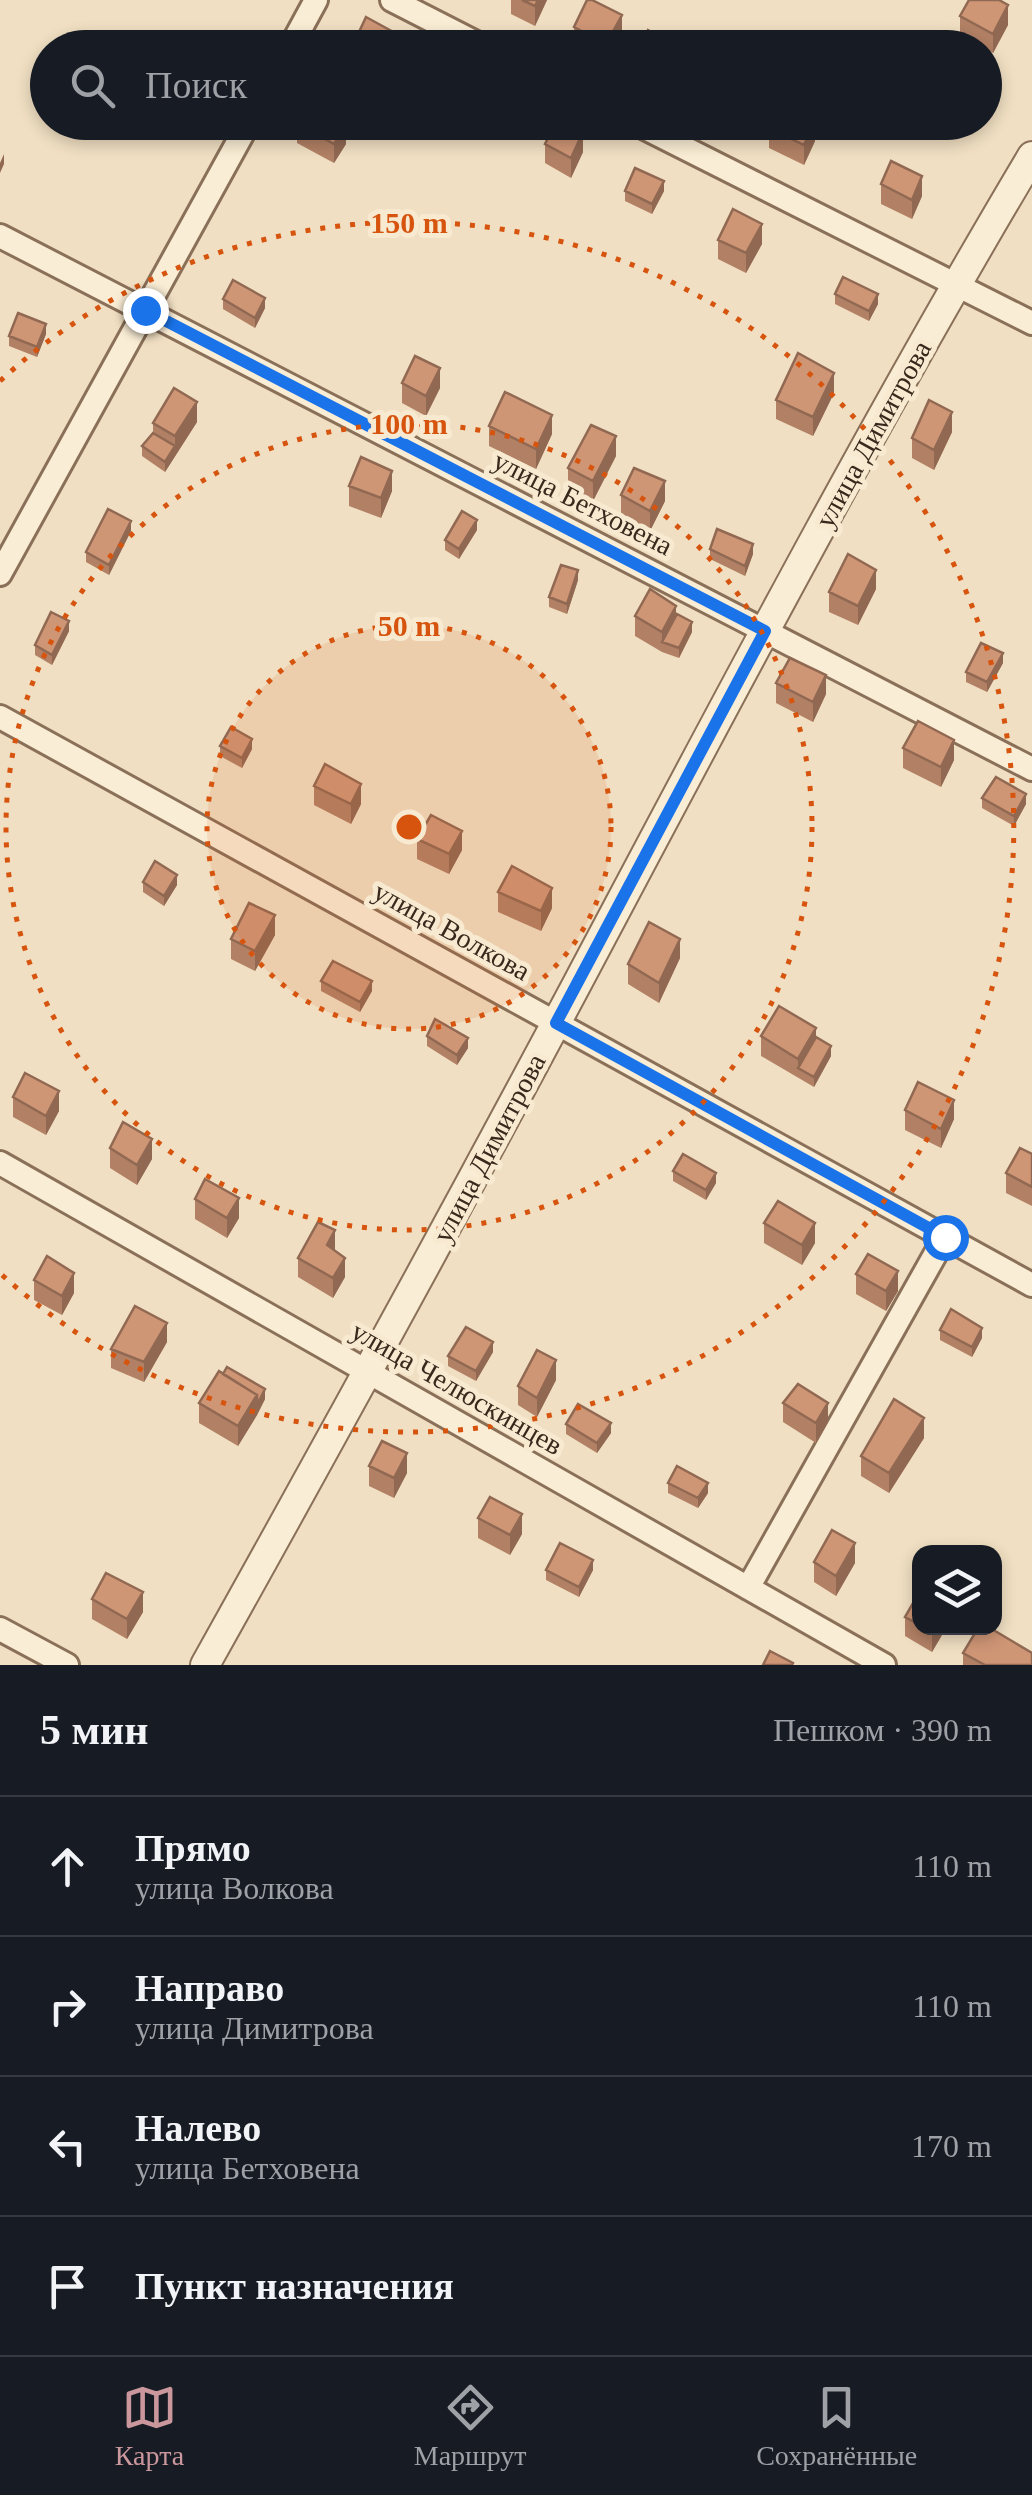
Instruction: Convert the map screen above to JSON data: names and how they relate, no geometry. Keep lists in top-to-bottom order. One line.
{"streets":{"street":["улица Димитрова","улица Бетховена","улица Волкова","улица Челюскинцев"]},"crossings":[["улица Димитрова","улица Бетховена"],["улица Димитрова","улица Волкова"],["улица Димитрова","улица Челюскинцев"]],"page":{"search":"Поиск","heading":["5 мин","Пешком · 390 m"],"list":[["Прямо","улица Волкова","110 m"],["Направо","улица Димитрова","110 m"],["Налево","улица Бетховена","170 m"],"Пункт назначения"],"nav":["Карта","Маршрут","Сохранённые"]},"rings":["150 m","100 m","50 m"]}
